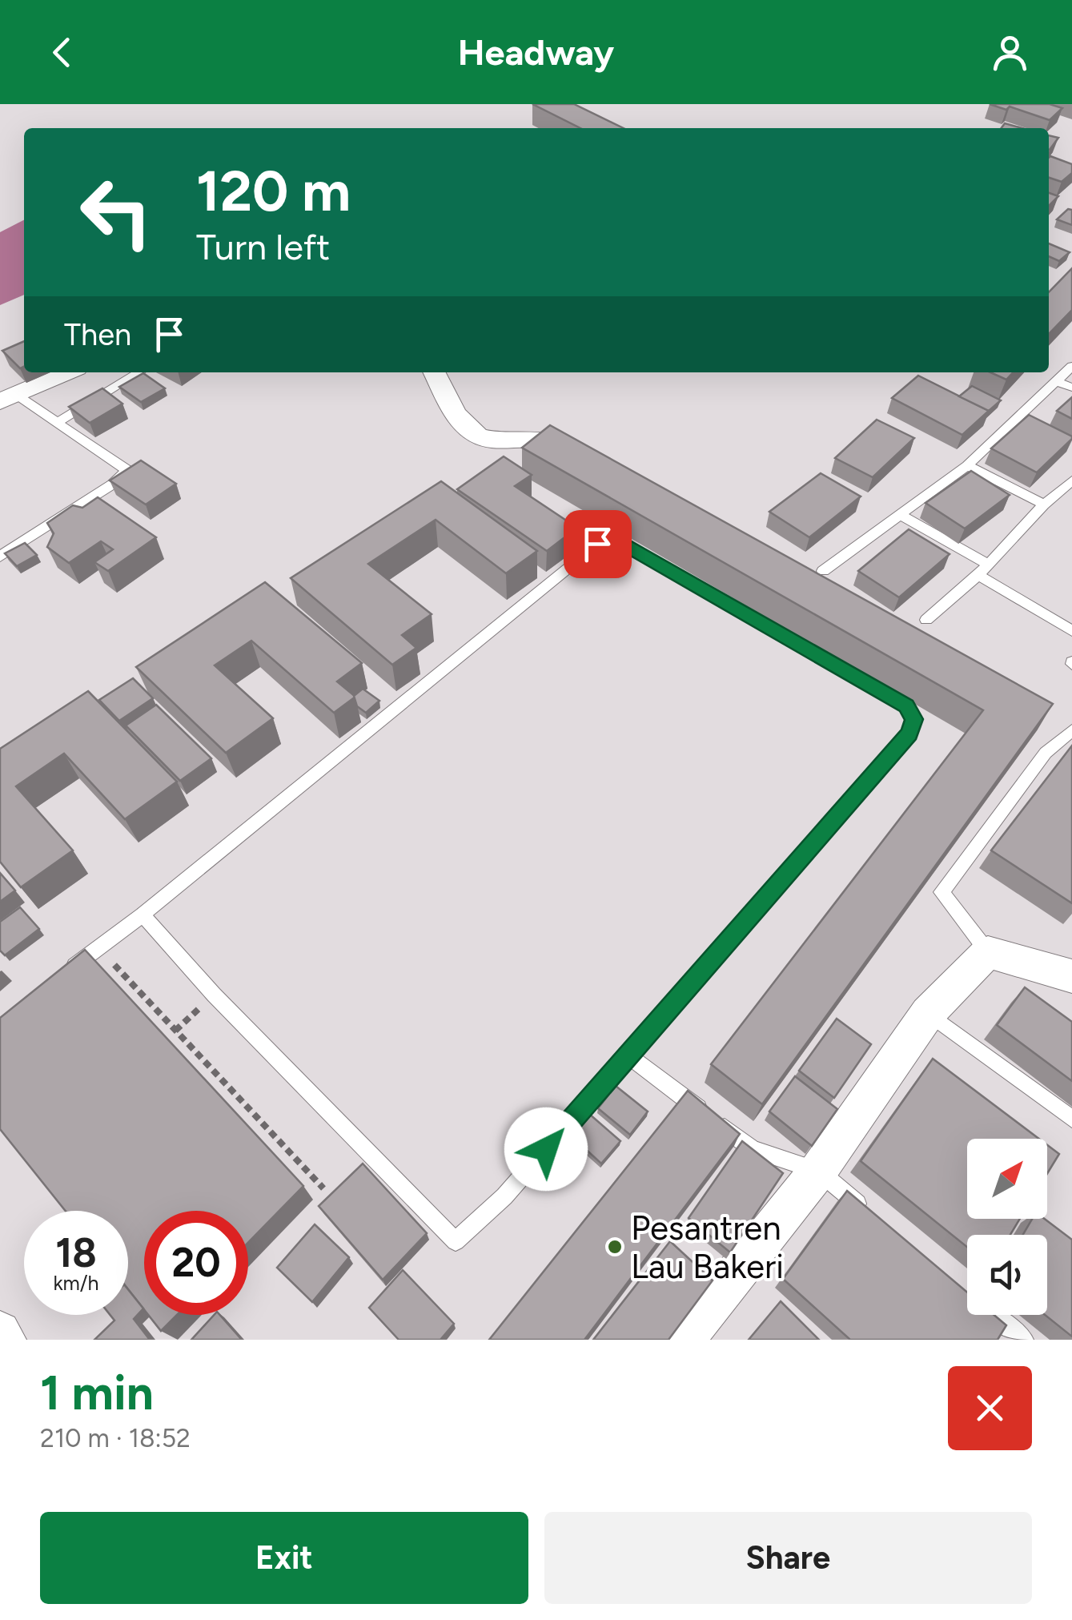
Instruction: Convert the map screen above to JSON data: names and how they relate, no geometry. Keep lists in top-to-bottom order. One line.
{"places":["Pesantren Lau Bakeri"],"north":"top right","page":{"header":"Headway","turn":["120 m","Turn left"],"then":"Then","speed":"18 km/h","limit":"20","heading":["1 min","210 m · 18:52"],"buttons":["Exit","Share"]}}
